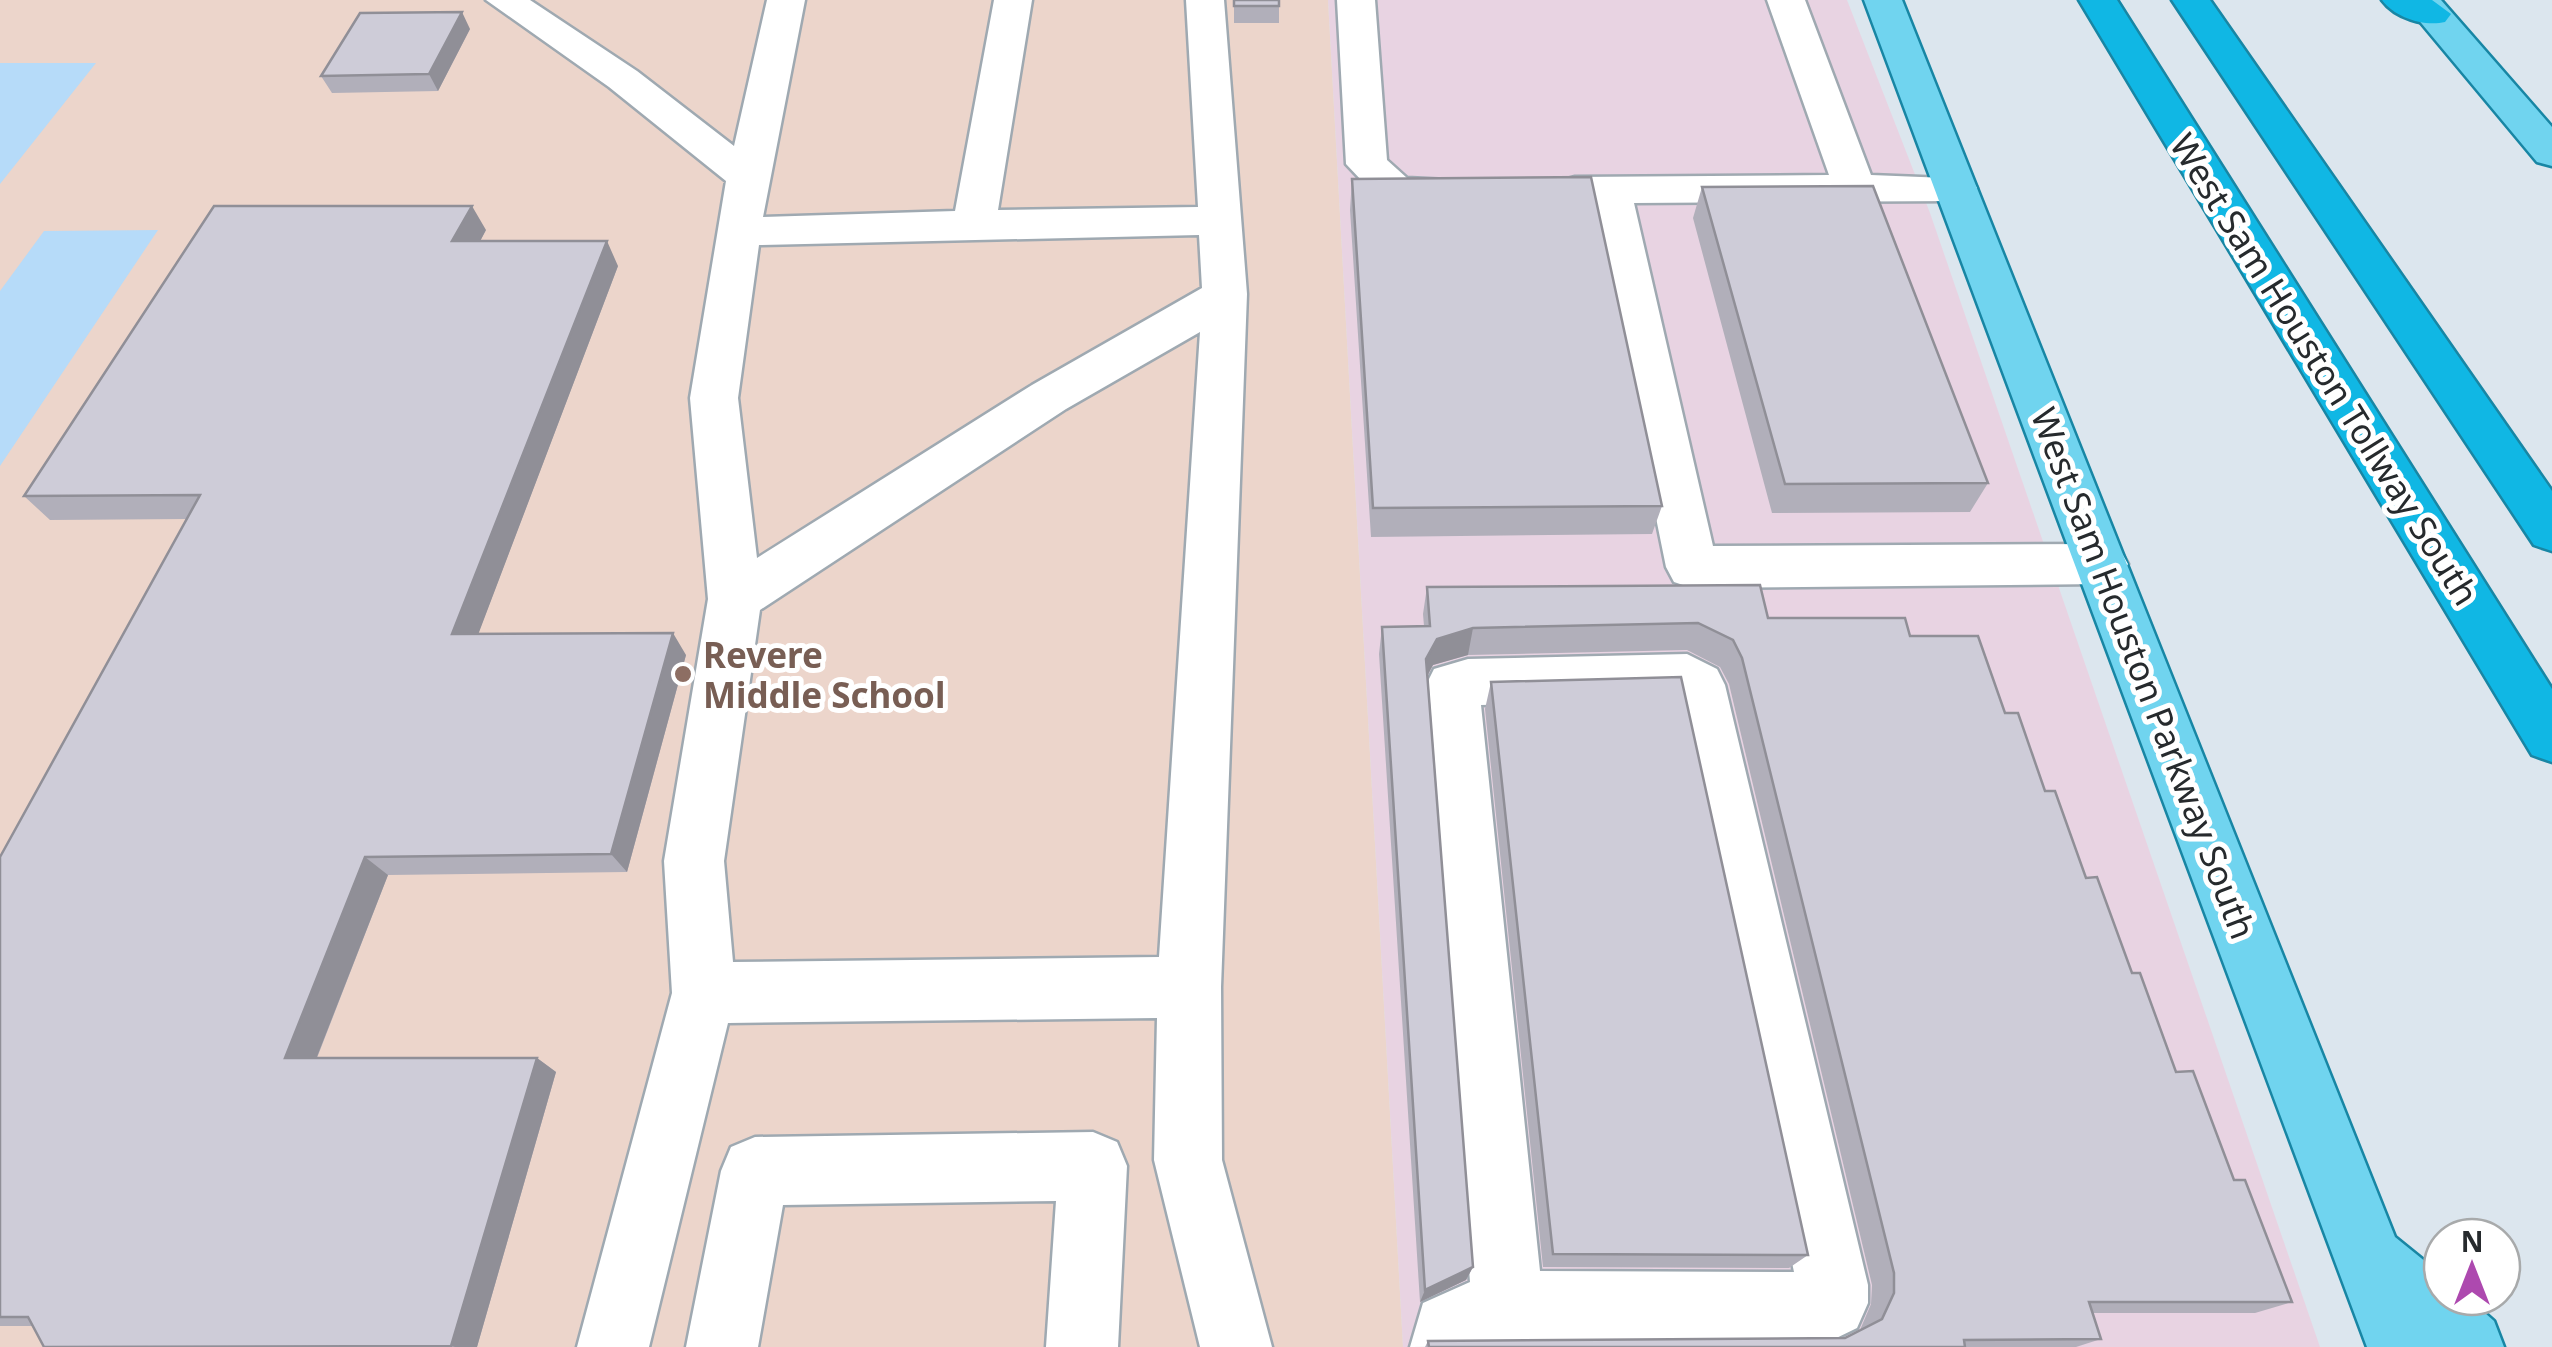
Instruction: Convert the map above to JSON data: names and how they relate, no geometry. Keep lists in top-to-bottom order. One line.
{"streets":{"highway":["West Sam Houston Tollway South"],"main road":["West Sam Houston Parkway South"]},"places":["Revere Middle School"],"north":"top"}
